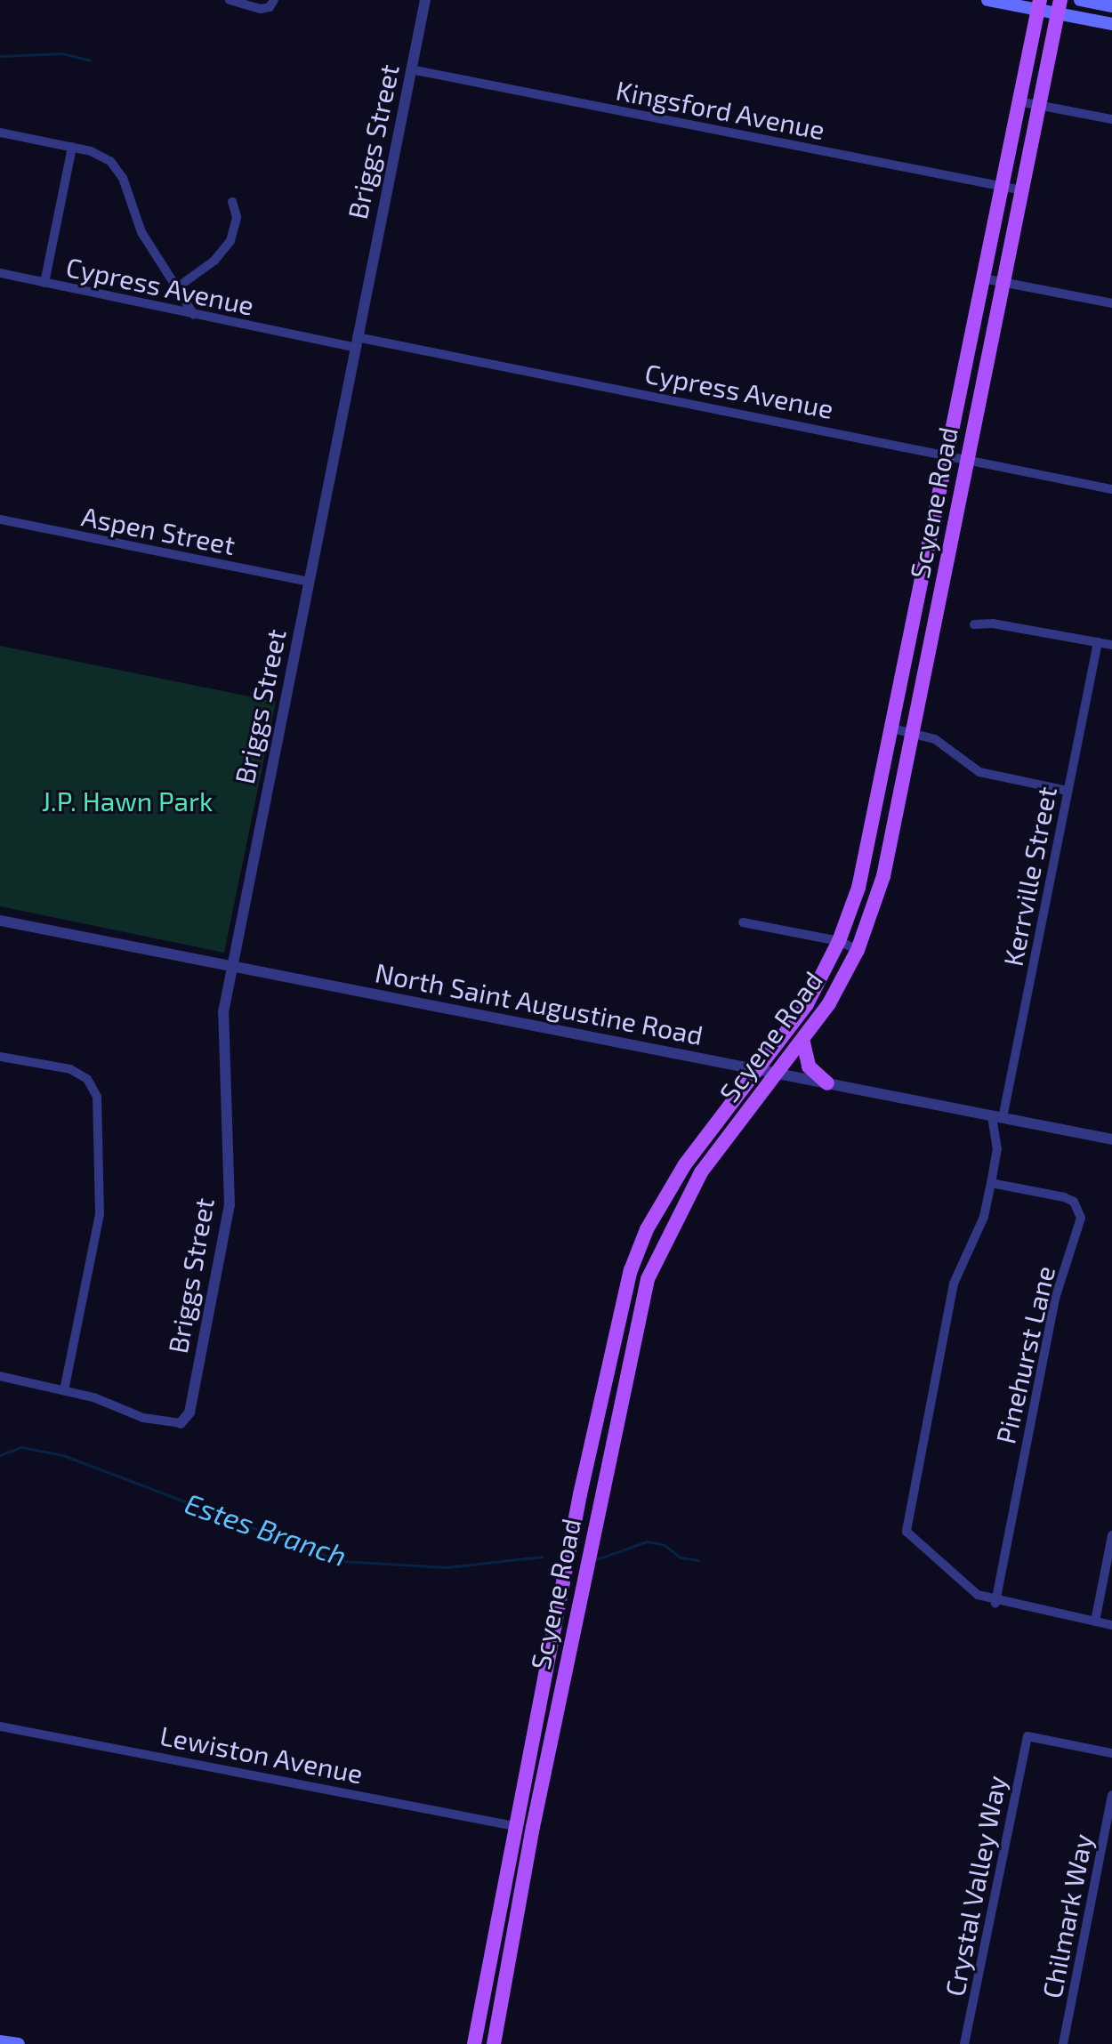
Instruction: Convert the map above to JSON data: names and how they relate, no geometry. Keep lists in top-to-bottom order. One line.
{"streets":{"main road":["Scyene Road"],"street":["Kingsford Avenue","Briggs Street","Cypress Avenue","Aspen Street","Kerrville Street","North Saint Augustine Road","Pinehurst Lane","Lewiston Avenue","Crystal Valley Way","Chilmark Way"]},"crossings":[["Kingsford Avenue","Briggs Street"],["Kingsford Avenue","Scyene Road"],["Briggs Street","Cypress Avenue"],["Briggs Street","Aspen Street"],["Briggs Street","North Saint Augustine Road"],["Cypress Avenue","Scyene Road"],["Scyene Road","North Saint Augustine Road"],["Scyene Road","Lewiston Avenue"],["Kerrville Street","North Saint Augustine Road"],["Kerrville Street","Pinehurst Lane"]],"water":["Estes Branch"],"parks":["J.P. Hawn Park"]}
